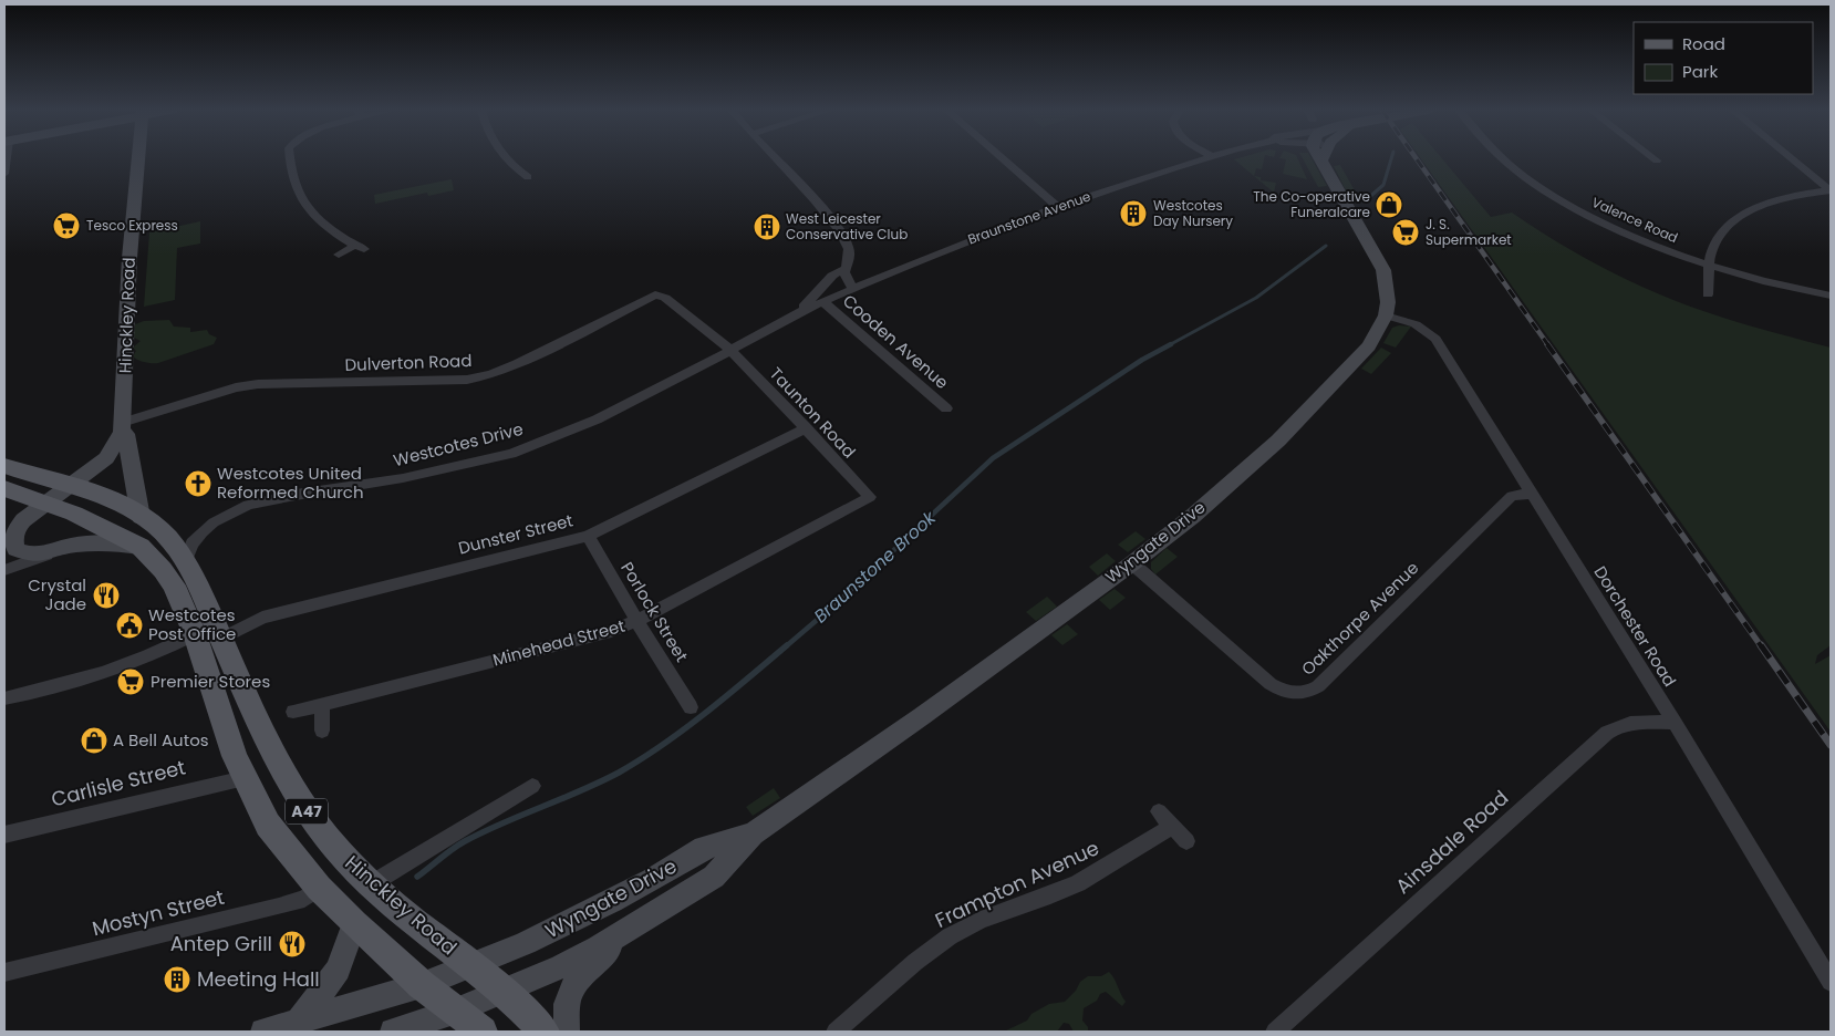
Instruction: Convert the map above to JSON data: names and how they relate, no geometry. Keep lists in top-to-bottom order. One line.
{"streets":{"main road":["Hinckley Road","A47"],"street":["Braunstone Avenue","Valence Road","Cooden Avenue","Dulverton Road","Taunton Road","Westcotes Drive","Dunster Street","Wyngate Drive","Porlock Street","Oakthorpe Avenue","Dorchester Road","Minehead Street","Carlisle Street","Ainsdale Road","Frampton Avenue","Mostyn Street"]},"crossings":[["Braunstone Avenue","Cooden Avenue"],["Braunstone Avenue","Westcotes Drive"],["Hinckley Road","Dulverton Road"],["Hinckley Road","Westcotes Drive"],["Hinckley Road","Dunster Street"],["Hinckley Road","Wyngate Drive"],["Hinckley Road","A47"],["Cooden Avenue","Westcotes Drive"],["Dulverton Road","Taunton Road"],["Dulverton Road","Westcotes Drive"],["Taunton Road","Westcotes Drive"],["Taunton Road","Dunster Street"],["Taunton Road","Minehead Street"],["Dunster Street","Porlock Street"],["Wyngate Drive","Oakthorpe Avenue"],["Wyngate Drive","Dorchester Road"],["Wyngate Drive","A47"],["Porlock Street","Minehead Street"],["Oakthorpe Avenue","Dorchester Road"],["Dorchester Road","Ainsdale Road"],["Carlisle Street","A47"],["A47","Mostyn Street"]],"water":["Braunstone Brook"],"places":{"shop":["The Co-operative Funeralcare","A Bell Autos"],"building":["Westcotes Day Nursery","West Leicester Conservative Club","Meeting Hall"],"supermarket":["Tesco Express","J. S. Supermarket","Premier Stores"],"church":["Westcotes United Reformed Church"],"restaurant":["Crystal Jade","Antep Grill"],"public building":["Westcotes Post Office"]},"legend":["Road","Park"]}
